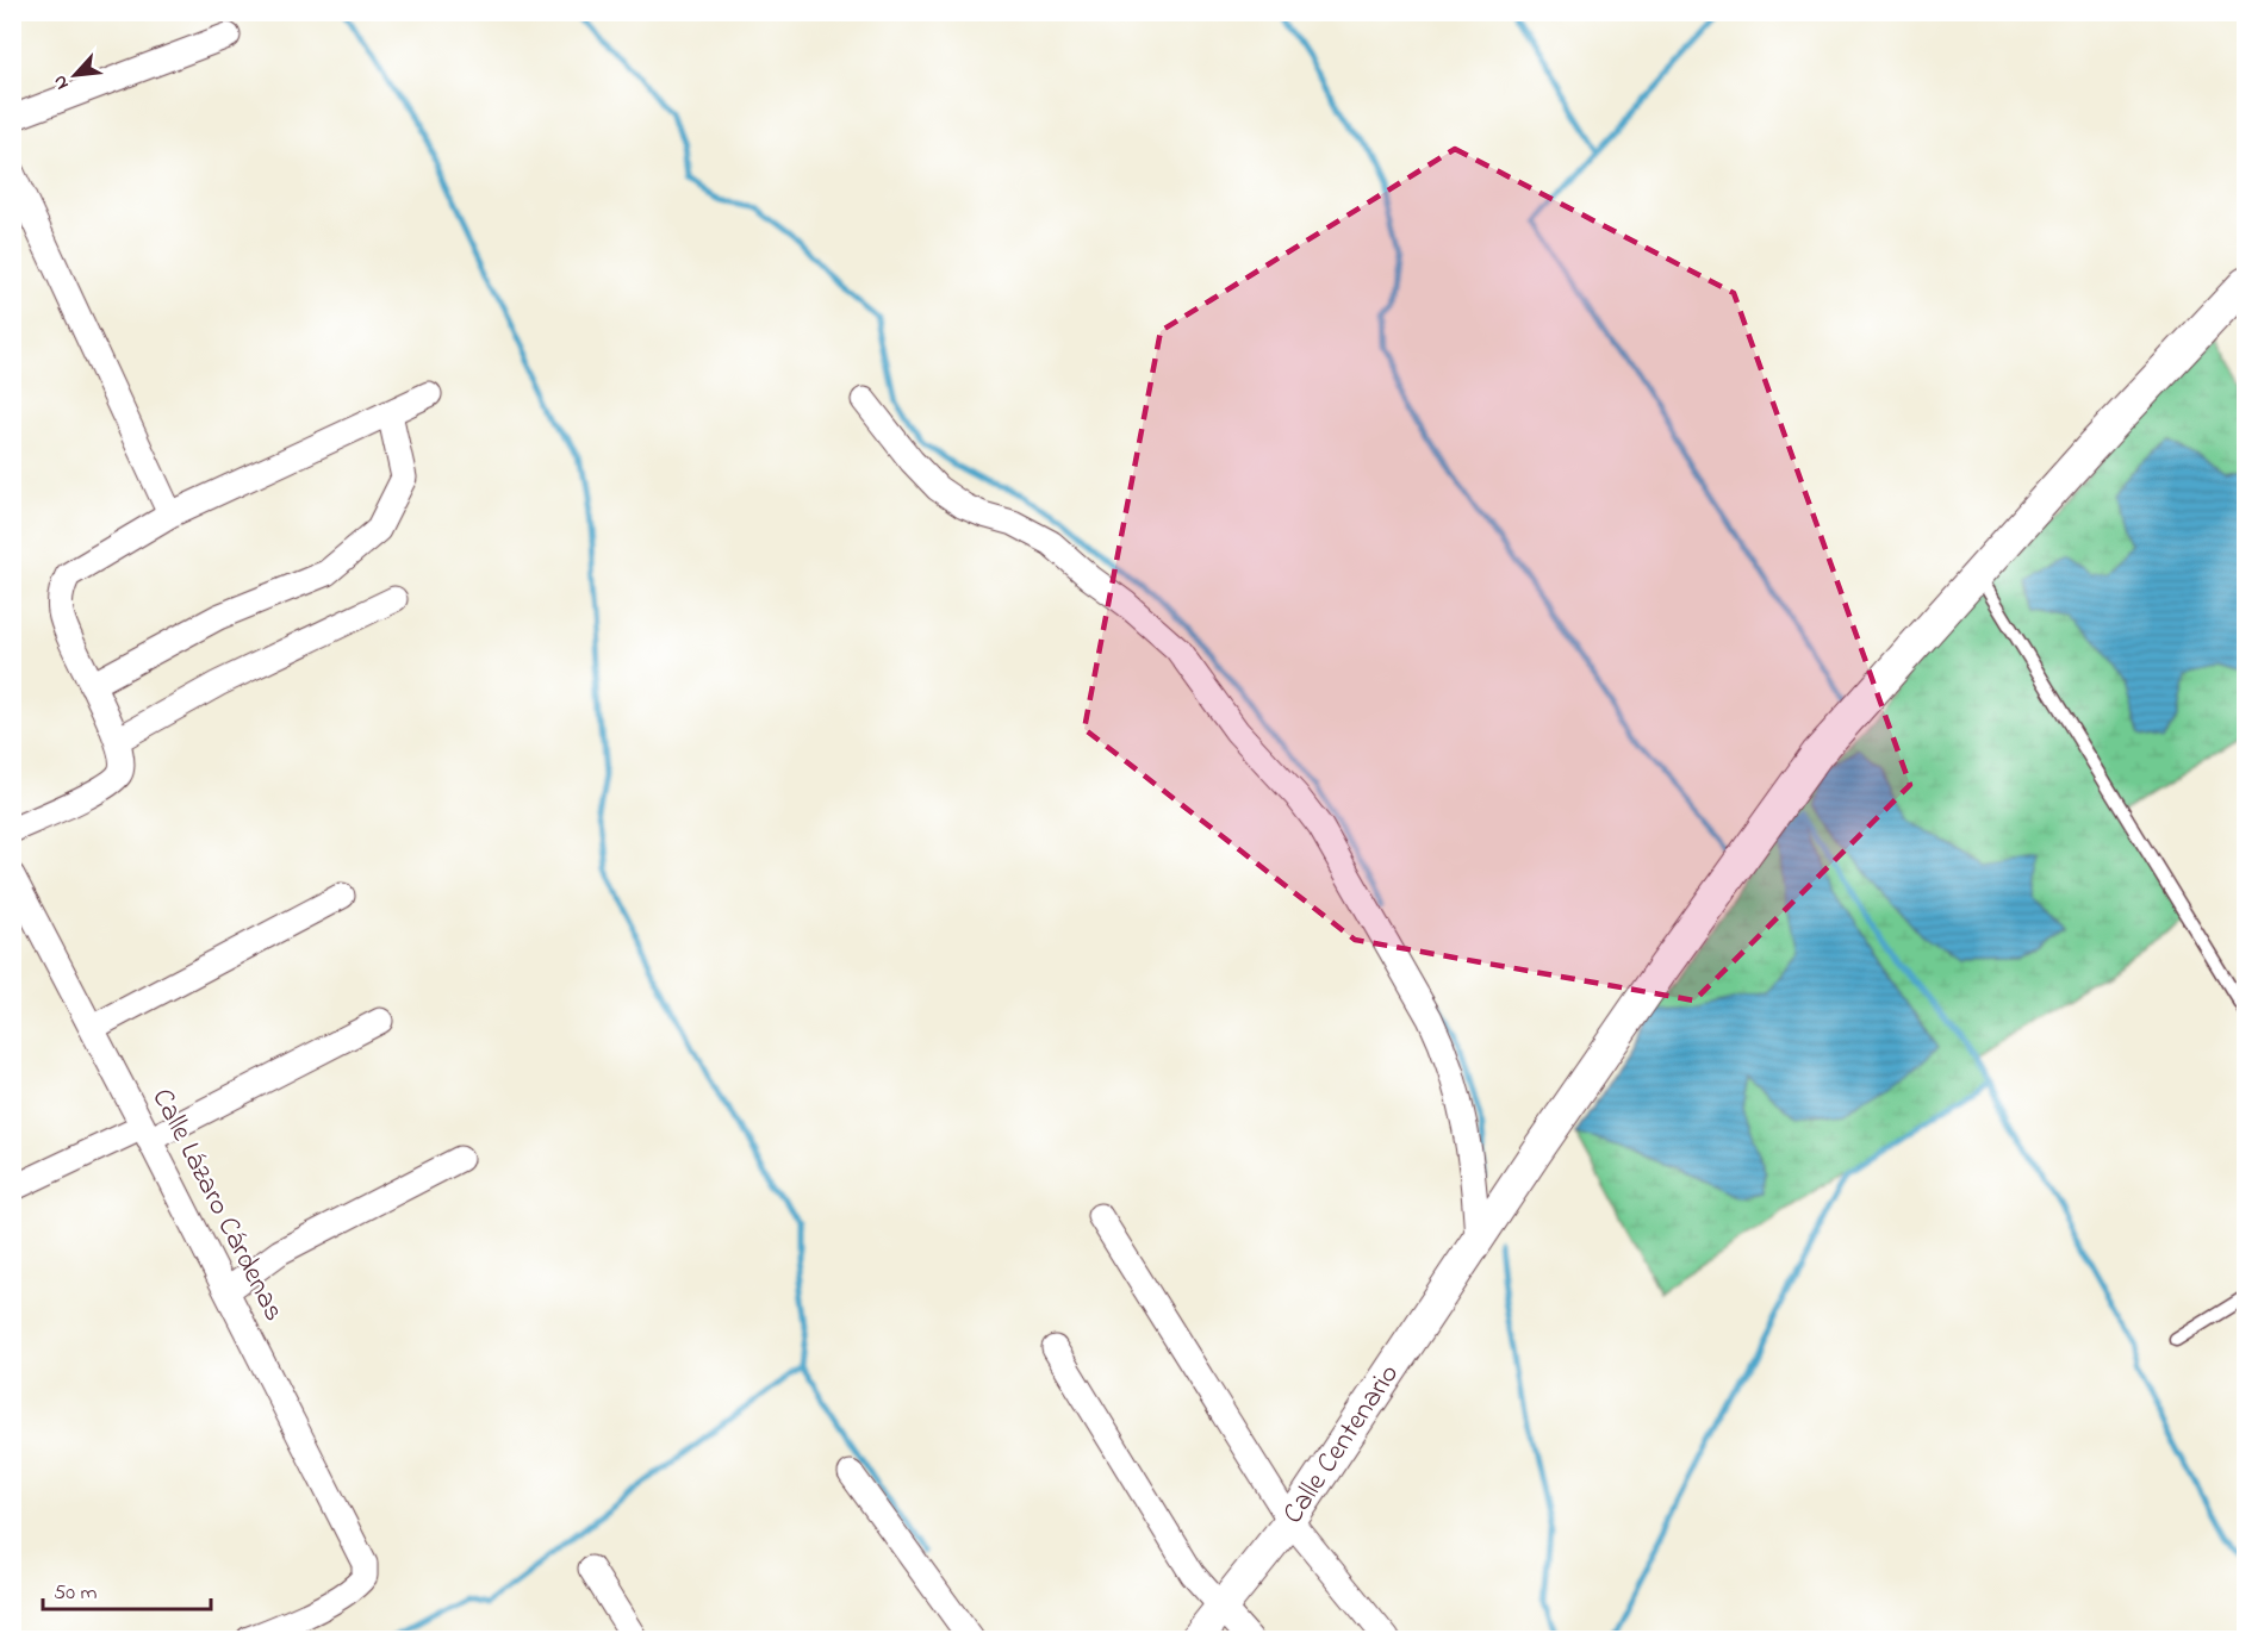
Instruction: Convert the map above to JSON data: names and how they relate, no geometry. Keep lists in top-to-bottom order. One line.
{"streets":{"street":["Calle Lázaro Cárdenas","Calle Centenario"]},"scale_bar":"50 m","north":"bottom left"}
